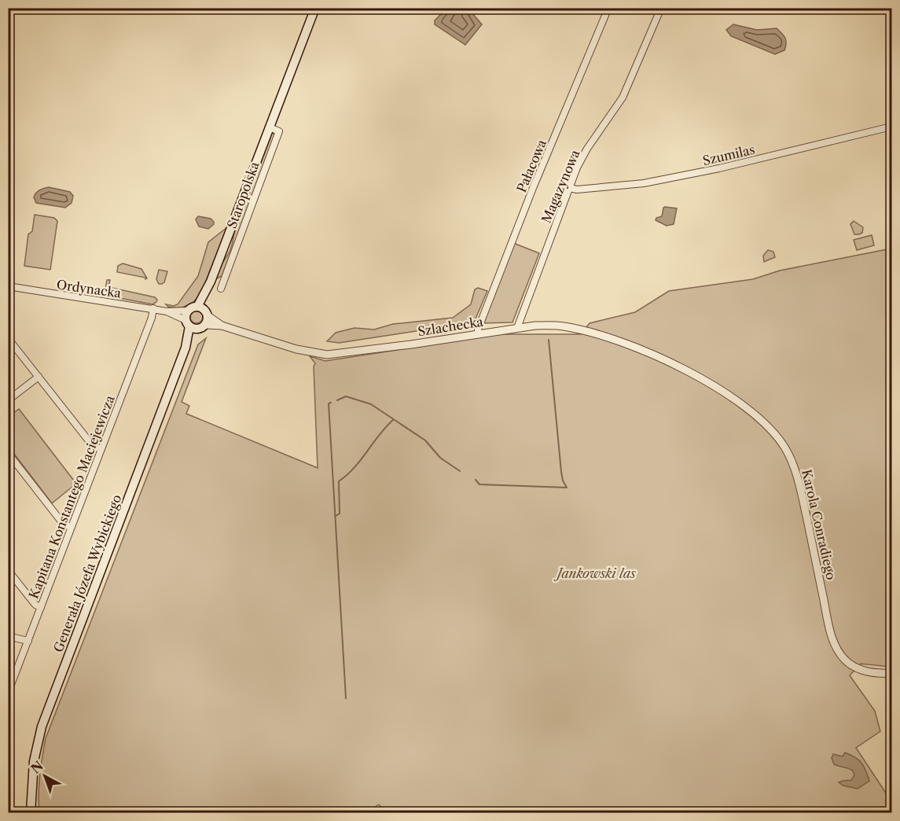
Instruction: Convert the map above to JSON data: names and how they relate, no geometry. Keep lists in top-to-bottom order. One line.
{"streets":{"main road":["Staropolska","Generała Józefa Wybickiego"],"street":["Szumilas","Pałacowa","Magazynowa","Ordynacka","Szlachecka","Kapitana Konstantego Maciejewicza","Karola Conradiego"]},"crossings":[["Szumilas","Magazynowa"],["Pałacowa","Szlachecka"],["Magazynowa","Szlachecka"],["Staropolska","Ordynacka"],["Staropolska","Szlachecka"],["Staropolska","Generała Józefa Wybickiego"],["Ordynacka","Szlachecka"],["Ordynacka","Kapitana Konstantego Maciejewicza"],["Ordynacka","Generała Józefa Wybickiego"],["Szlachecka","Karola Conradiego"],["Szlachecka","Generała Józefa Wybickiego"]],"parks":["Jankowski las"],"north":"top left"}
